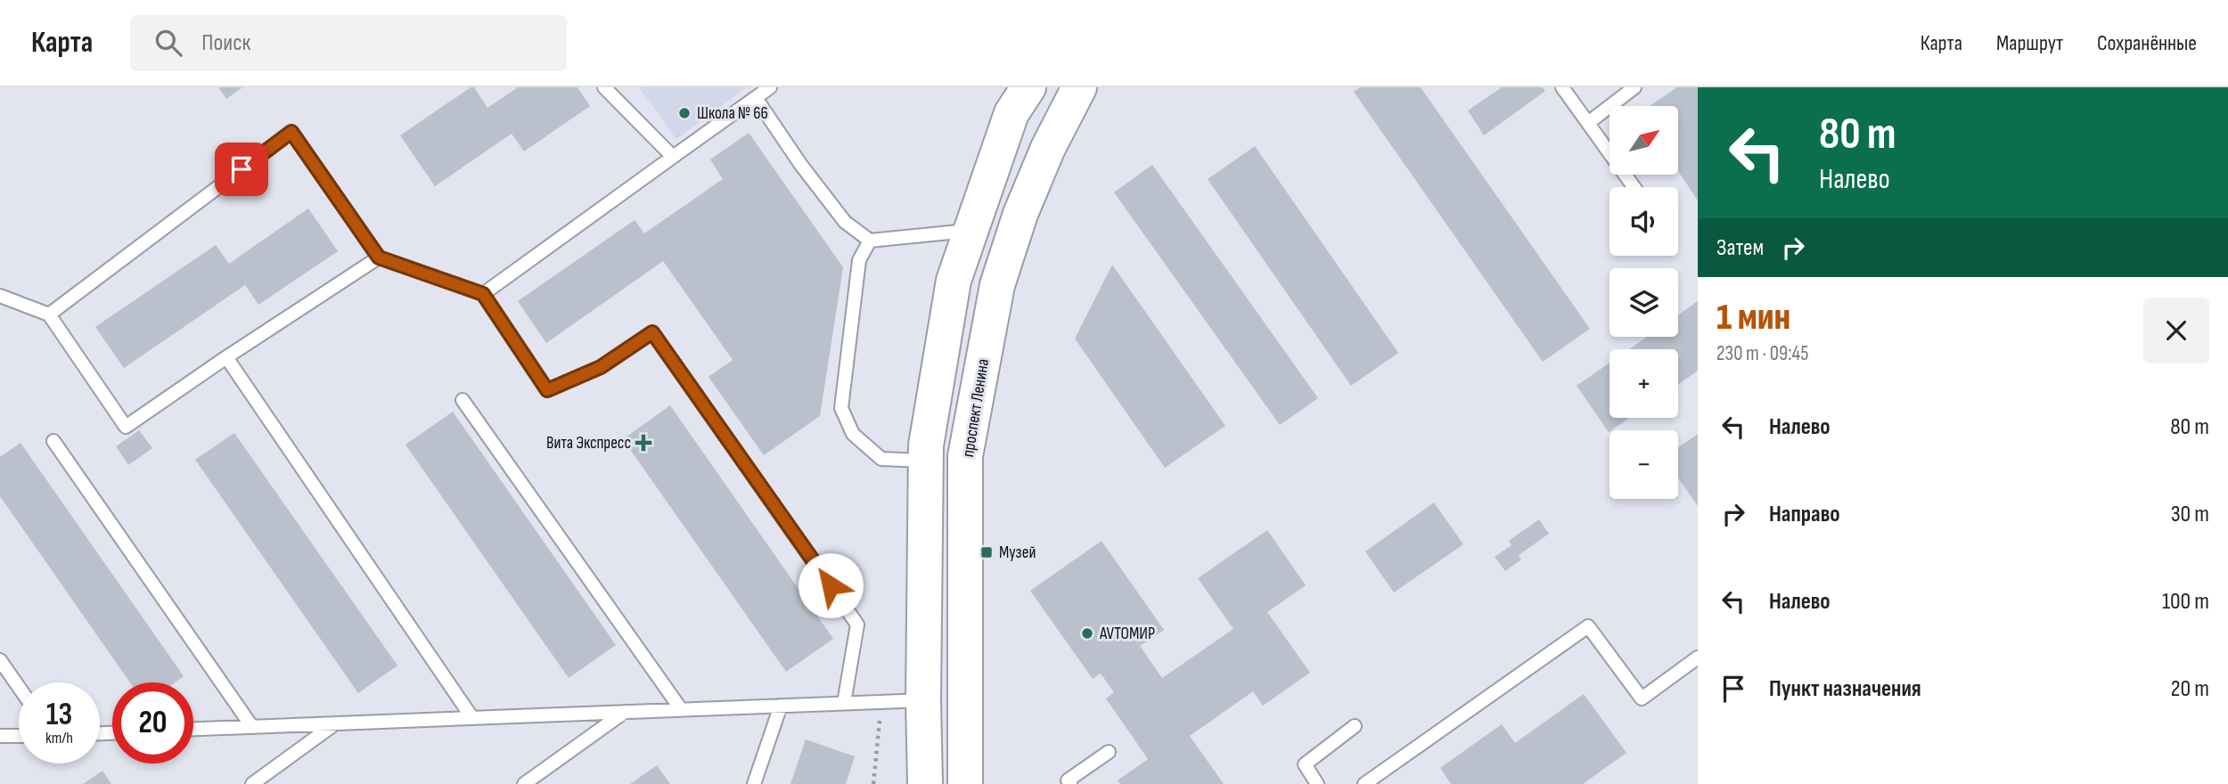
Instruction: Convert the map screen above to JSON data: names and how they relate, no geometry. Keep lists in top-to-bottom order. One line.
{"streets":{"main road":["проспект Ленина"]},"places":{"other":["Школа № 66","AVTOМИР"],"health":["Вита Экспресс"],"transit":["Музей"]},"north":"top right","page":{"header":"Карта","search":"Поиск","nav":["Карта","Маршрут","Сохранённые"],"turn":["80 m","Налево"],"map_buttons":["+","−"],"then":"Затем","heading":["1 мин","230 m · 09:45"],"list":[{"name":"Налево","value":"80 m"},{"name":"Направо","value":"30 m"},{"name":"Налево","value":"100 m"},{"name":"Пункт назначения","value":"20 m"}],"speed":"13 km/h","limit":"20"}}
